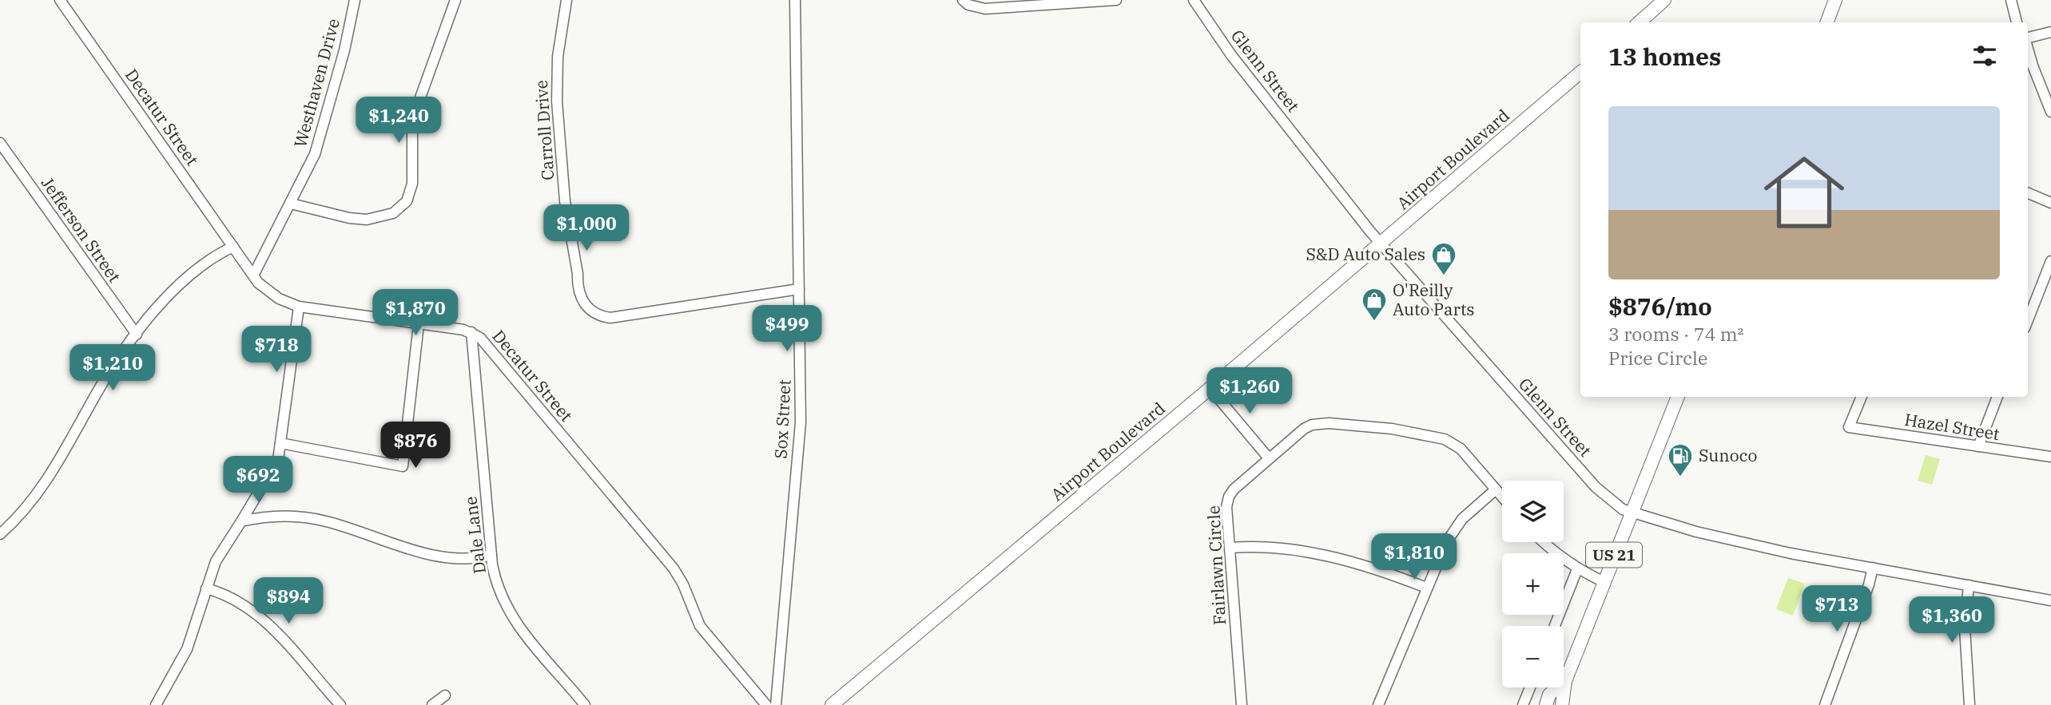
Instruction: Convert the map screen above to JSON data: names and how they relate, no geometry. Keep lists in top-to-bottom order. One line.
{"streets":{"main road":["Airport Boulevard","US 21"],"street":["Glenn Street","Westhaven Drive","Decatur Street","Carroll Drive","Jefferson Street","Sox Street","Hazel Street","Dale Lane","Fairlawn Circle"]},"crossings":[["Glenn Street","Airport Boulevard"],["Glenn Street","US 21"],["Westhaven Drive","Decatur Street"],["Decatur Street","Dale Lane"],["Carroll Drive","Sox Street"]],"places":{"shop":["S&D Auto Sales","O'Reilly Auto Parts"],"fuel station":["Sunoco"]},"page":{"heading":"13 homes","list":[{"name":"$876/mo","note":"3 rooms · 74 m² · Price Circle"}],"price":["$1,240","$1,000","$1,870","$499","$718","$1,210","$1,260","$876","$692","$1,810","$894","$713","$1,360"],"map_buttons":["+","−"]}}
